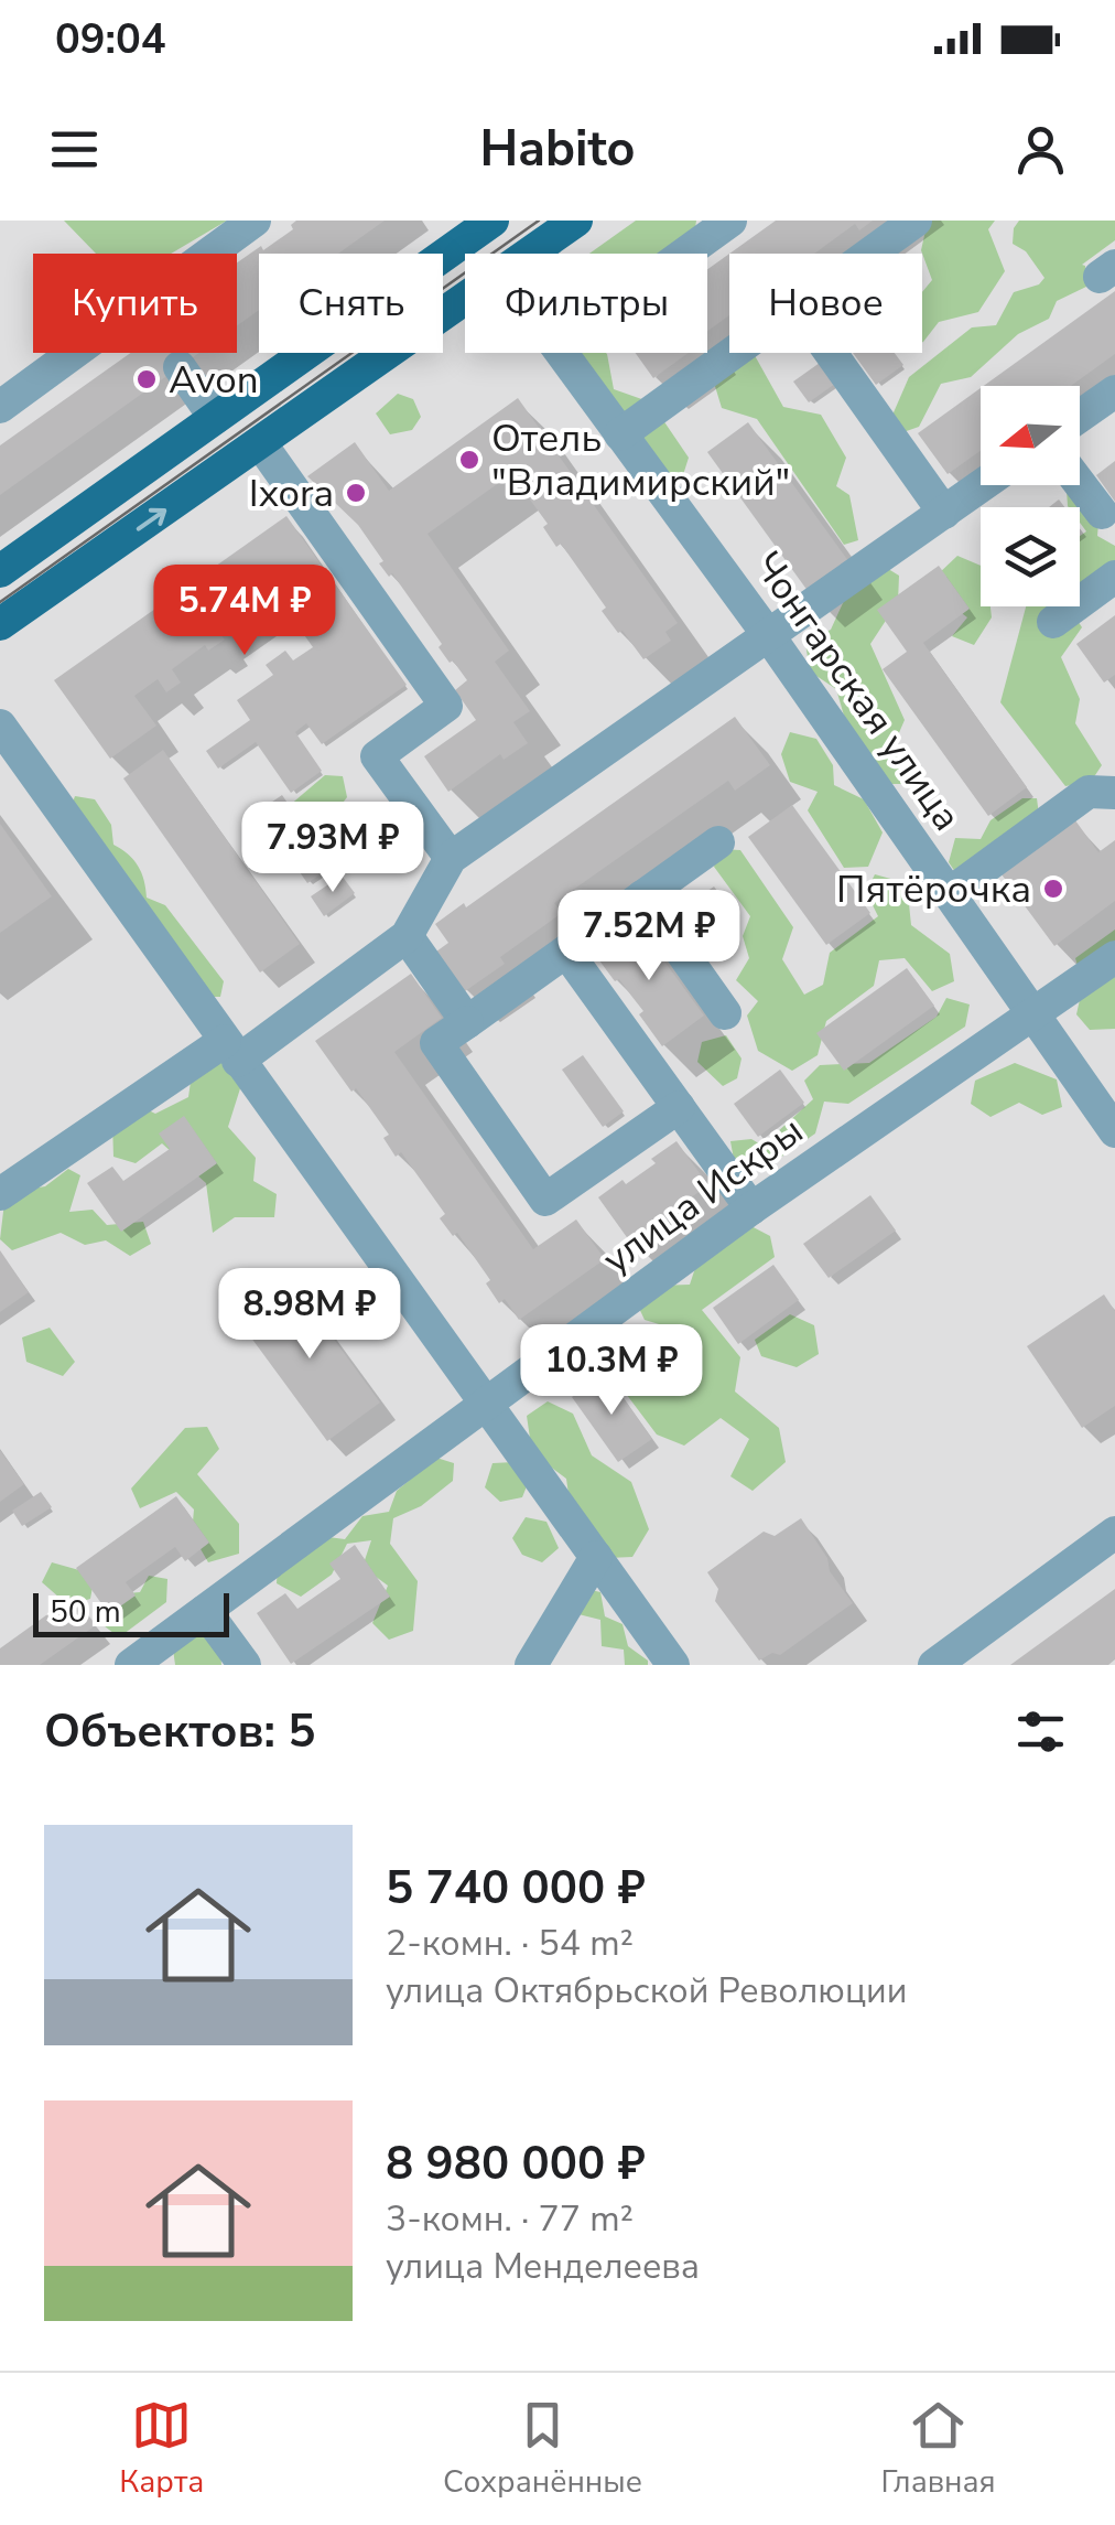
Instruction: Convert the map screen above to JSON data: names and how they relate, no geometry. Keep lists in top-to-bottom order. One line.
{"streets":{"street":["Чонгарская улица","улица Искры"]},"crossings":[["Чонгарская улица","улица Искры"]],"places":["Avon","Отель \"Владимирский\"","Ixora","Пятёрочка"],"scale_bar":"50 m","north":"left","page":{"status":"09:04","header":"Habito","chip":["Купить","Снять","Фильтры","Новое"],"price":["5.74M ₽","7.93M ₽","7.52M ₽","8.98M ₽","10.3M ₽"],"scale":"50 m","heading":"Объектов: 5","list":[{"name":"5 740 000 ₽","note":"2-комн. · 54 m² · улица Октябрьской Революции"},{"name":"8 980 000 ₽","note":"3-комн. · 77 m² · улица Менделеева"}],"tabs":["Карта","Сохранённые","Главная"]}}
